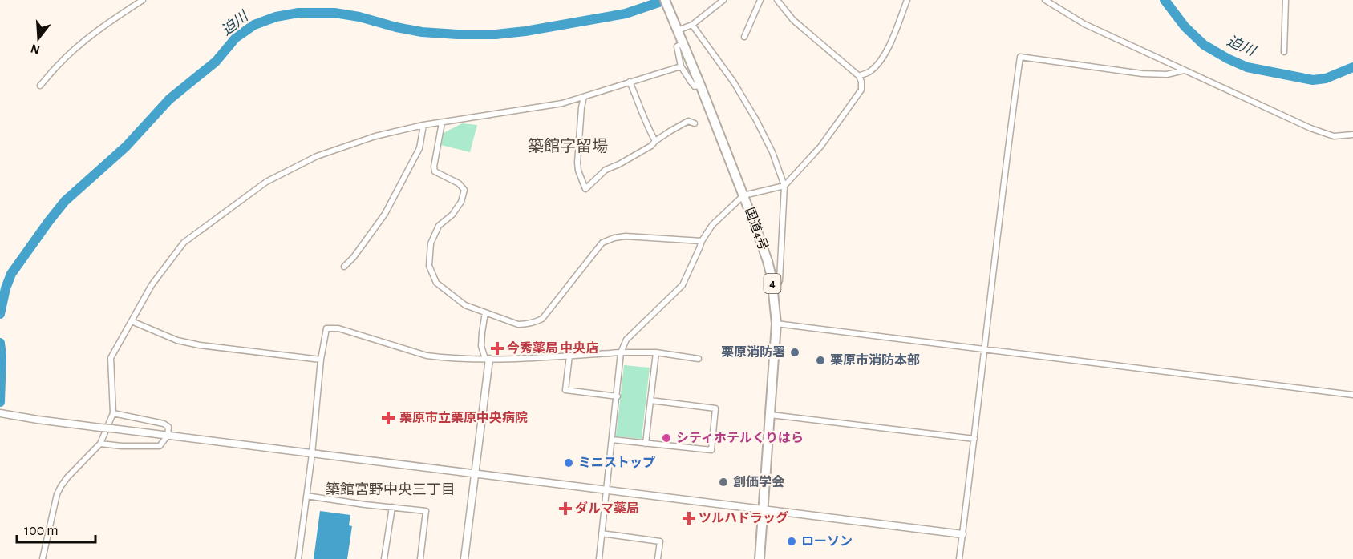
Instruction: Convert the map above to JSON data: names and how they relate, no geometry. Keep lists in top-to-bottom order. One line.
{"streets":{"highway":["国道4号","4"]},"districts":["築館字留場","築館宮野中央三丁目"],"water":["迫川"],"places":{"health":["今秀薬局 中央店","栗原市立栗原中央病院","ダルマ薬局","ツルハドラッグ"],"other":["栗原消防署","栗原市消防本部","シティホテルくりはら","ミニストップ","創価学会","ローソン"]},"scale_bar":"100 m","north":"bottom"}
